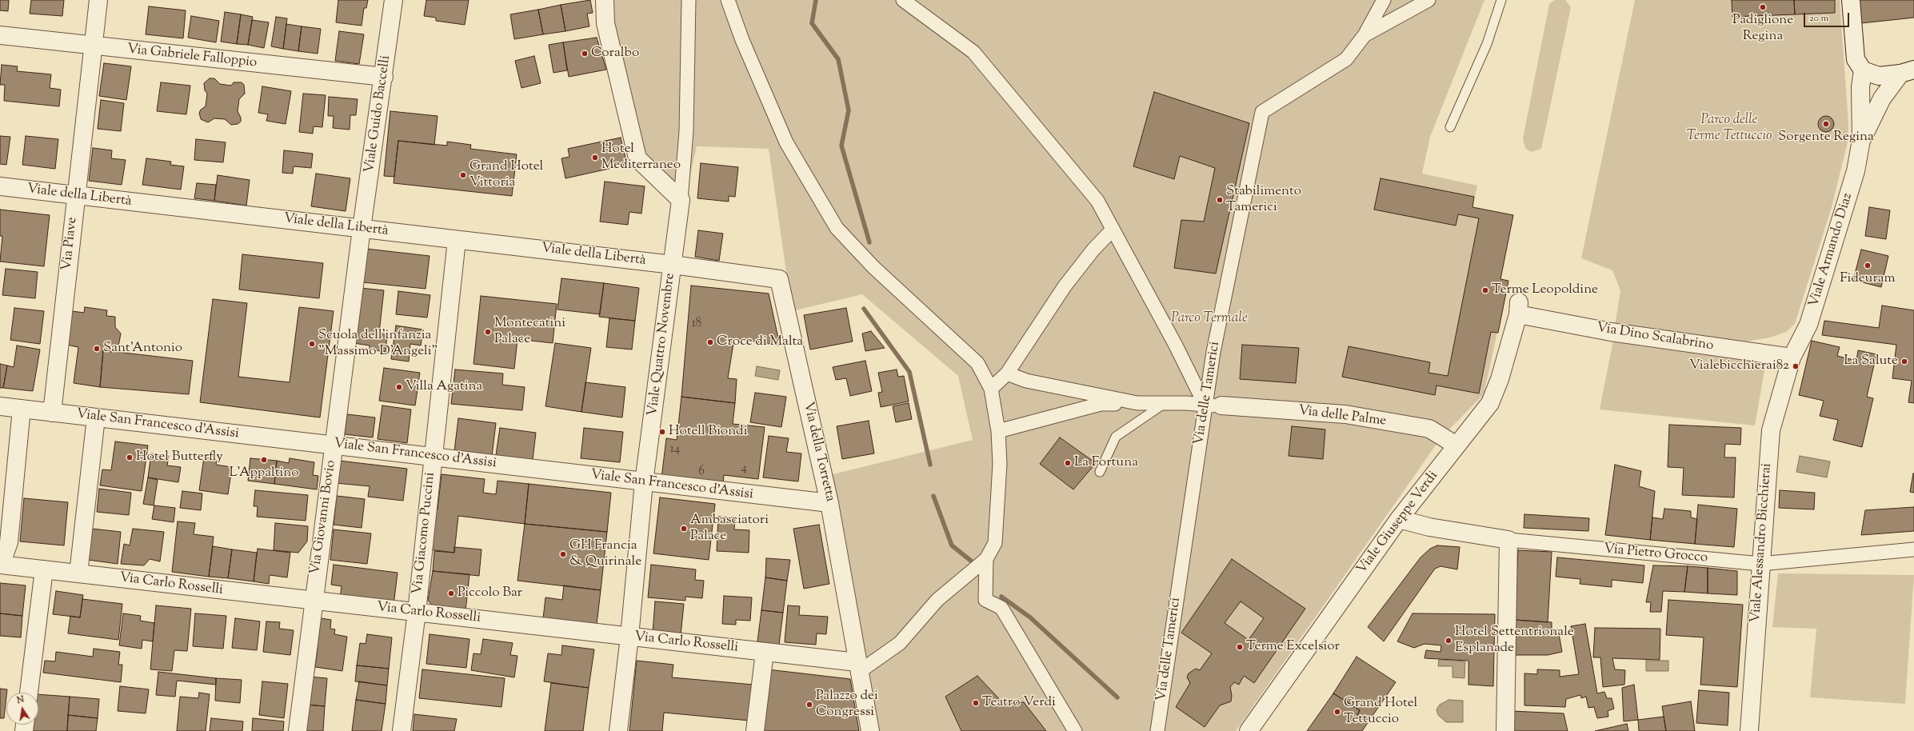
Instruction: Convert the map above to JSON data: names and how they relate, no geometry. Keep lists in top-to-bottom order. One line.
{"streets":{"street":["Via Gabriele Falloppio","Viale Guido Baccelli","Viale della Libertà","Via Piave","Viale Armando Diaz","Via Dino Scalabrino","Viale Quattro Novembre","Via delle Tamerici","Via delle Palme","Viale San Francesco d'Assisi","Via della Torretta","Via Giovanni Bovio","Viale Giuseppe Verdi","Via Giacomo Puccini","Viale Alessandro Bicchierai","Via Pietro Grocco","Via Carlo Rosselli"]},"crossings":[["Via Gabriele Falloppio","Viale Guido Baccelli"],["Via Gabriele Falloppio","Via Piave"],["Viale Guido Baccelli","Viale della Libertà"],["Viale Guido Baccelli","Via Giovanni Bovio"],["Viale della Libertà","Via Piave"],["Viale della Libertà","Viale Quattro Novembre"],["Viale della Libertà","Via della Torretta"],["Viale della Libertà","Via Giovanni Bovio"],["Viale della Libertà","Via Giacomo Puccini"],["Via Piave","Viale San Francesco d'Assisi"],["Viale Armando Diaz","Via Dino Scalabrino"],["Viale Armando Diaz","Viale Alessandro Bicchierai"],["Via Dino Scalabrino","Viale Giuseppe Verdi"],["Via Dino Scalabrino","Viale Alessandro Bicchierai"],["Viale Quattro Novembre","Viale San Francesco d'Assisi"],["Viale Quattro Novembre","Via della Torretta"],["Viale Quattro Novembre","Via Carlo Rosselli"],["Via delle Tamerici","Via delle Palme"],["Via delle Palme","Viale Giuseppe Verdi"],["Viale San Francesco d'Assisi","Via della Torretta"],["Viale San Francesco d'Assisi","Via Giovanni Bovio"],["Viale San Francesco d'Assisi","Via Giacomo Puccini"],["Via della Torretta","Via Carlo Rosselli"],["Via Giovanni Bovio","Via Carlo Rosselli"],["Viale Giuseppe Verdi","Via Pietro Grocco"],["Via Giacomo Puccini","Via Carlo Rosselli"],["Viale Alessandro Bicchierai","Via Pietro Grocco"]],"parks":["Parco delle Terme Tettuccio","Parco Termale"],"places":["Padiglione Regina","Coralbo","Sorgente Regina","Hotel Mediterraneo","Grand Hotel Vittoria","Stabilimento Tamerici","Fideuram","Terme Leopoldine","Montecatini Palace","Croce di Malta","Scuola dell'infanzia \"Massimo D'Angeli\"","Sant'Antonio","La Salute","Vialebicchierai82","Villa Agatina","Hotell Biondi","Hotel Butterfly","L'Appaltino","La Fortuna","Ambasciatori Palace","GH Francia & Quirinale","Piccolo Bar","Hotel Settentrionale Esplanade","Terme Excelsior","Teatro Verdi","Palazzo dei Congressi","Grand Hotel Tettuccio"],"house_numbers":["18","14","4","6"],"scale_bar":"20 m","north":"top"}
